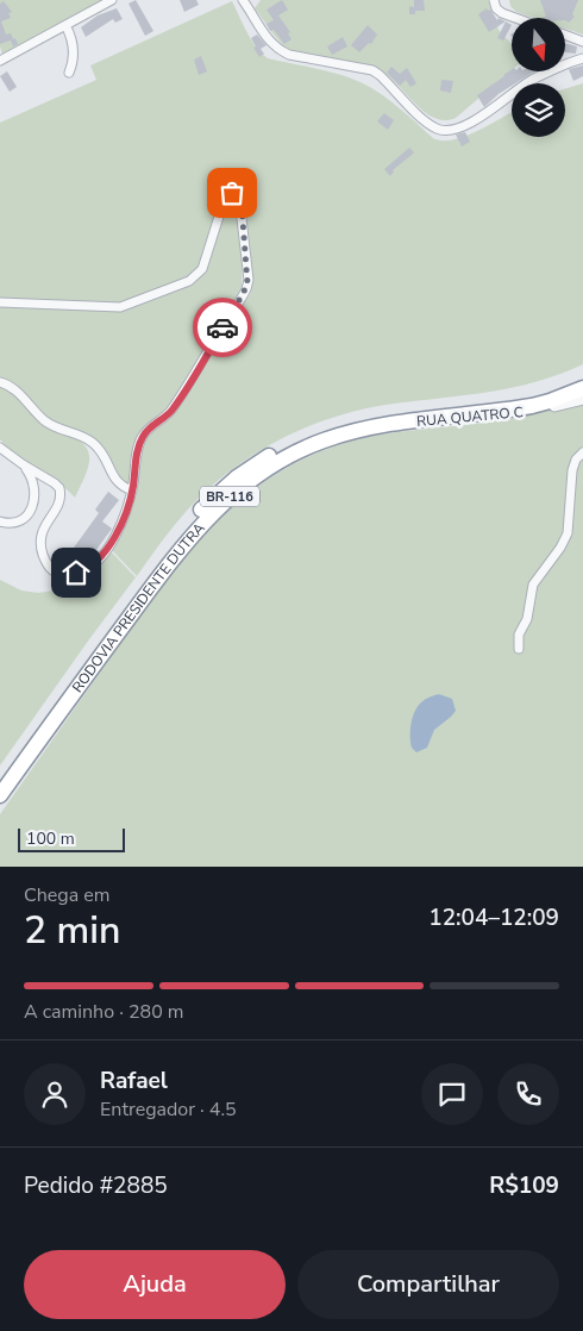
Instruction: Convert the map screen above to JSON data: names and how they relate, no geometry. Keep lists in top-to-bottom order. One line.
{"streets":{"highway":["BR-116","RODOVIA PRESIDENTE DUTRA"],"street":["RUA QUATRO C"]},"crossings":[["RUA QUATRO C","RODOVIA PRESIDENTE DUTRA"]],"scale_bar":"100 m","north":"bottom","page":{"scale":"100 m","heading":["2 min","Chega em","12:04–12:09"],"panel":["Rafael","Entregador · 4.5","Pedido #2885","R$109"],"bar":"A caminho · 280 m","buttons":["Ajuda","Compartilhar"]}}
